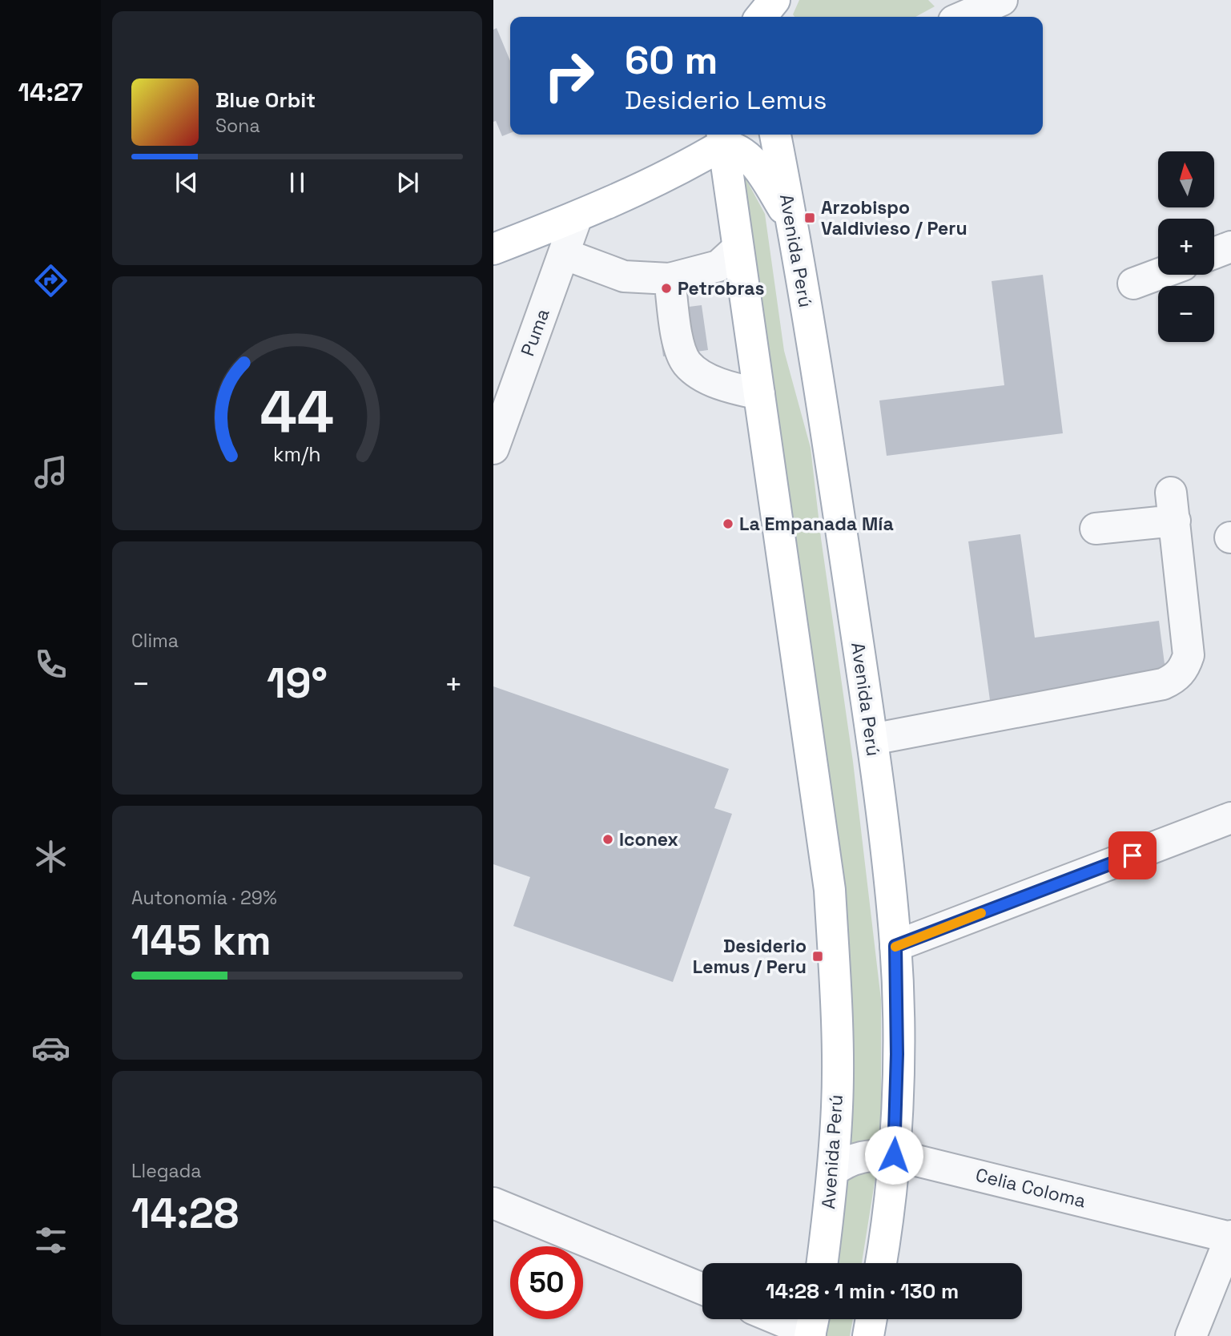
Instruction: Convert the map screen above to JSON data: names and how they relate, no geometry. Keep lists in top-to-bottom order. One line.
{"streets":{"main road":["Avenida Perú"],"street":["Puma","Celia Coloma"]},"crossings":[["Avenida Perú","Celia Coloma"]],"places":{"transit":["Arzobispo Valdivieso / Peru","Desiderio Lemus / Peru"],"other":["Petrobras","La Empanada Mía","Iconex"]},"north":"top","page":{"tabs":"14:27","turn":["60 m","Desiderio Lemus"],"song":["Blue Orbit","Sona"],"map_buttons":["+","−"],"tile":["Clima",["Autonomía · 29%","145 km"],["Llegada","14:28"]],"heat":["−","19°","+"],"limit":"50","trip":"14:28 · 1 min · 130 m","gauge":["44","km/h"]}}
